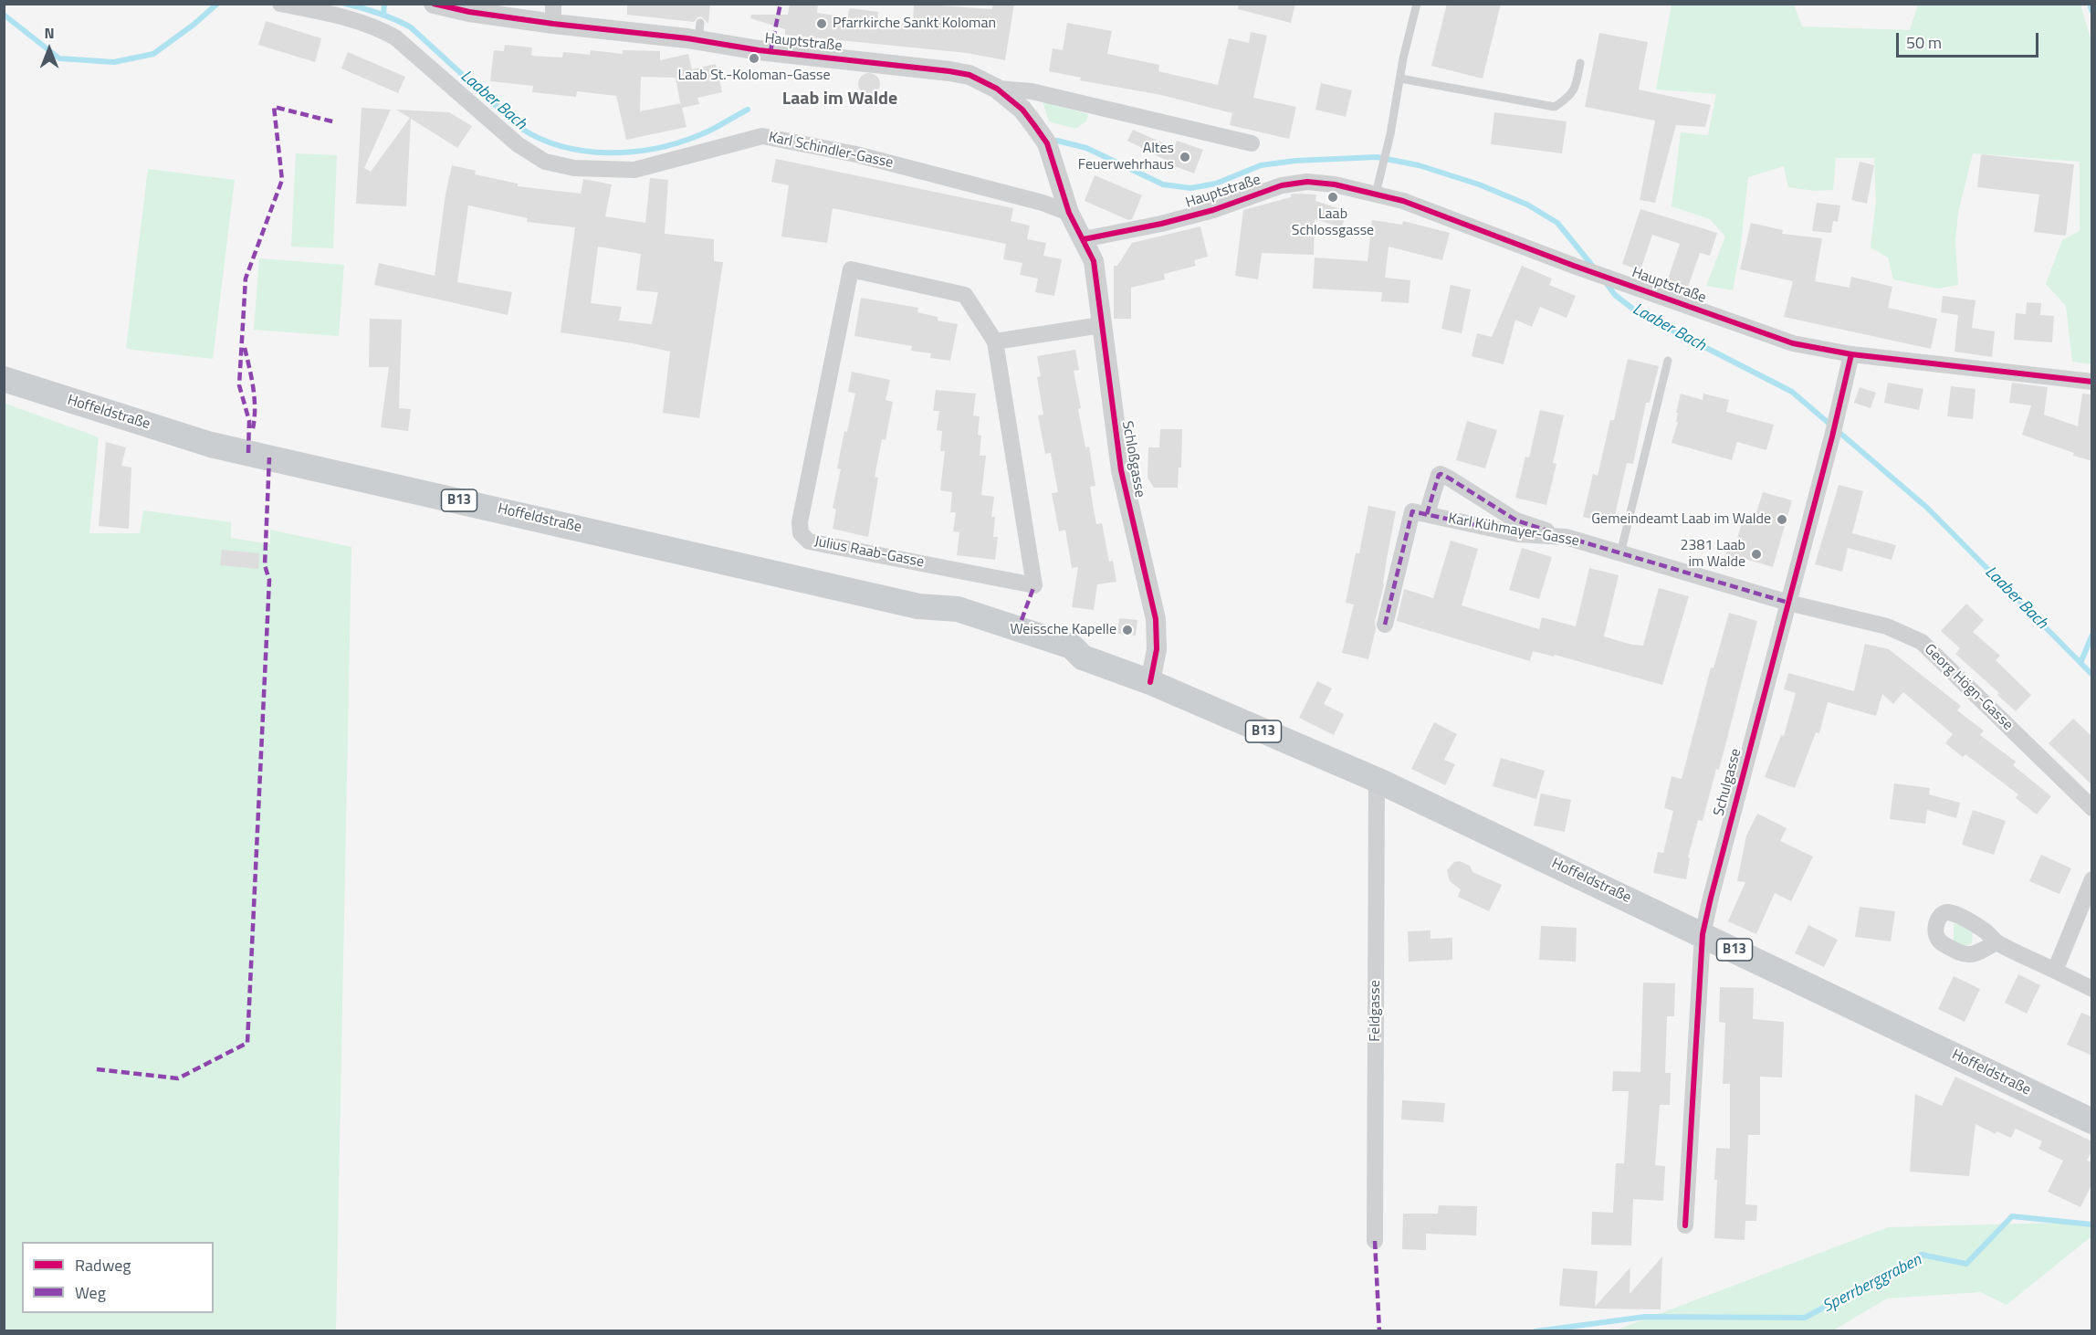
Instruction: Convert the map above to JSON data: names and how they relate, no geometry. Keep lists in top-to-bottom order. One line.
{"streets":{"main road":["Hoffeldstraße","B13"],"street":["Hauptstraße","Karl Schindler-Gasse","Schloßgasse","Karl Kühmayer-Gasse","Julius Raab-Gasse","Georg Högn-Gasse","Schulgasse","Feldgasse"]},"crossings":[["Hauptstraße","Karl Schindler-Gasse"],["Hauptstraße","Schloßgasse"],["Hauptstraße","Schulgasse"],["Hoffeldstraße","Schloßgasse"],["Hoffeldstraße","Schulgasse"],["Hoffeldstraße","Feldgasse"],["Karl Kühmayer-Gasse","Georg Högn-Gasse"],["Karl Kühmayer-Gasse","Schulgasse"],["Georg Högn-Gasse","Schulgasse"]],"districts":["Laab im Walde"],"water":["Laaber Bach","Sperrberggraben"],"places":["Pfarrkirche Sankt Koloman","Laab St.-Koloman-Gasse","Altes Feuerwehrhaus","Laab Schlossgasse","Gemeindeamt Laab im Walde","2381 Laab im Walde","Weissche Kapelle"],"legend":["Radweg","Weg"],"scale_bar":"50 m","north":"top"}
